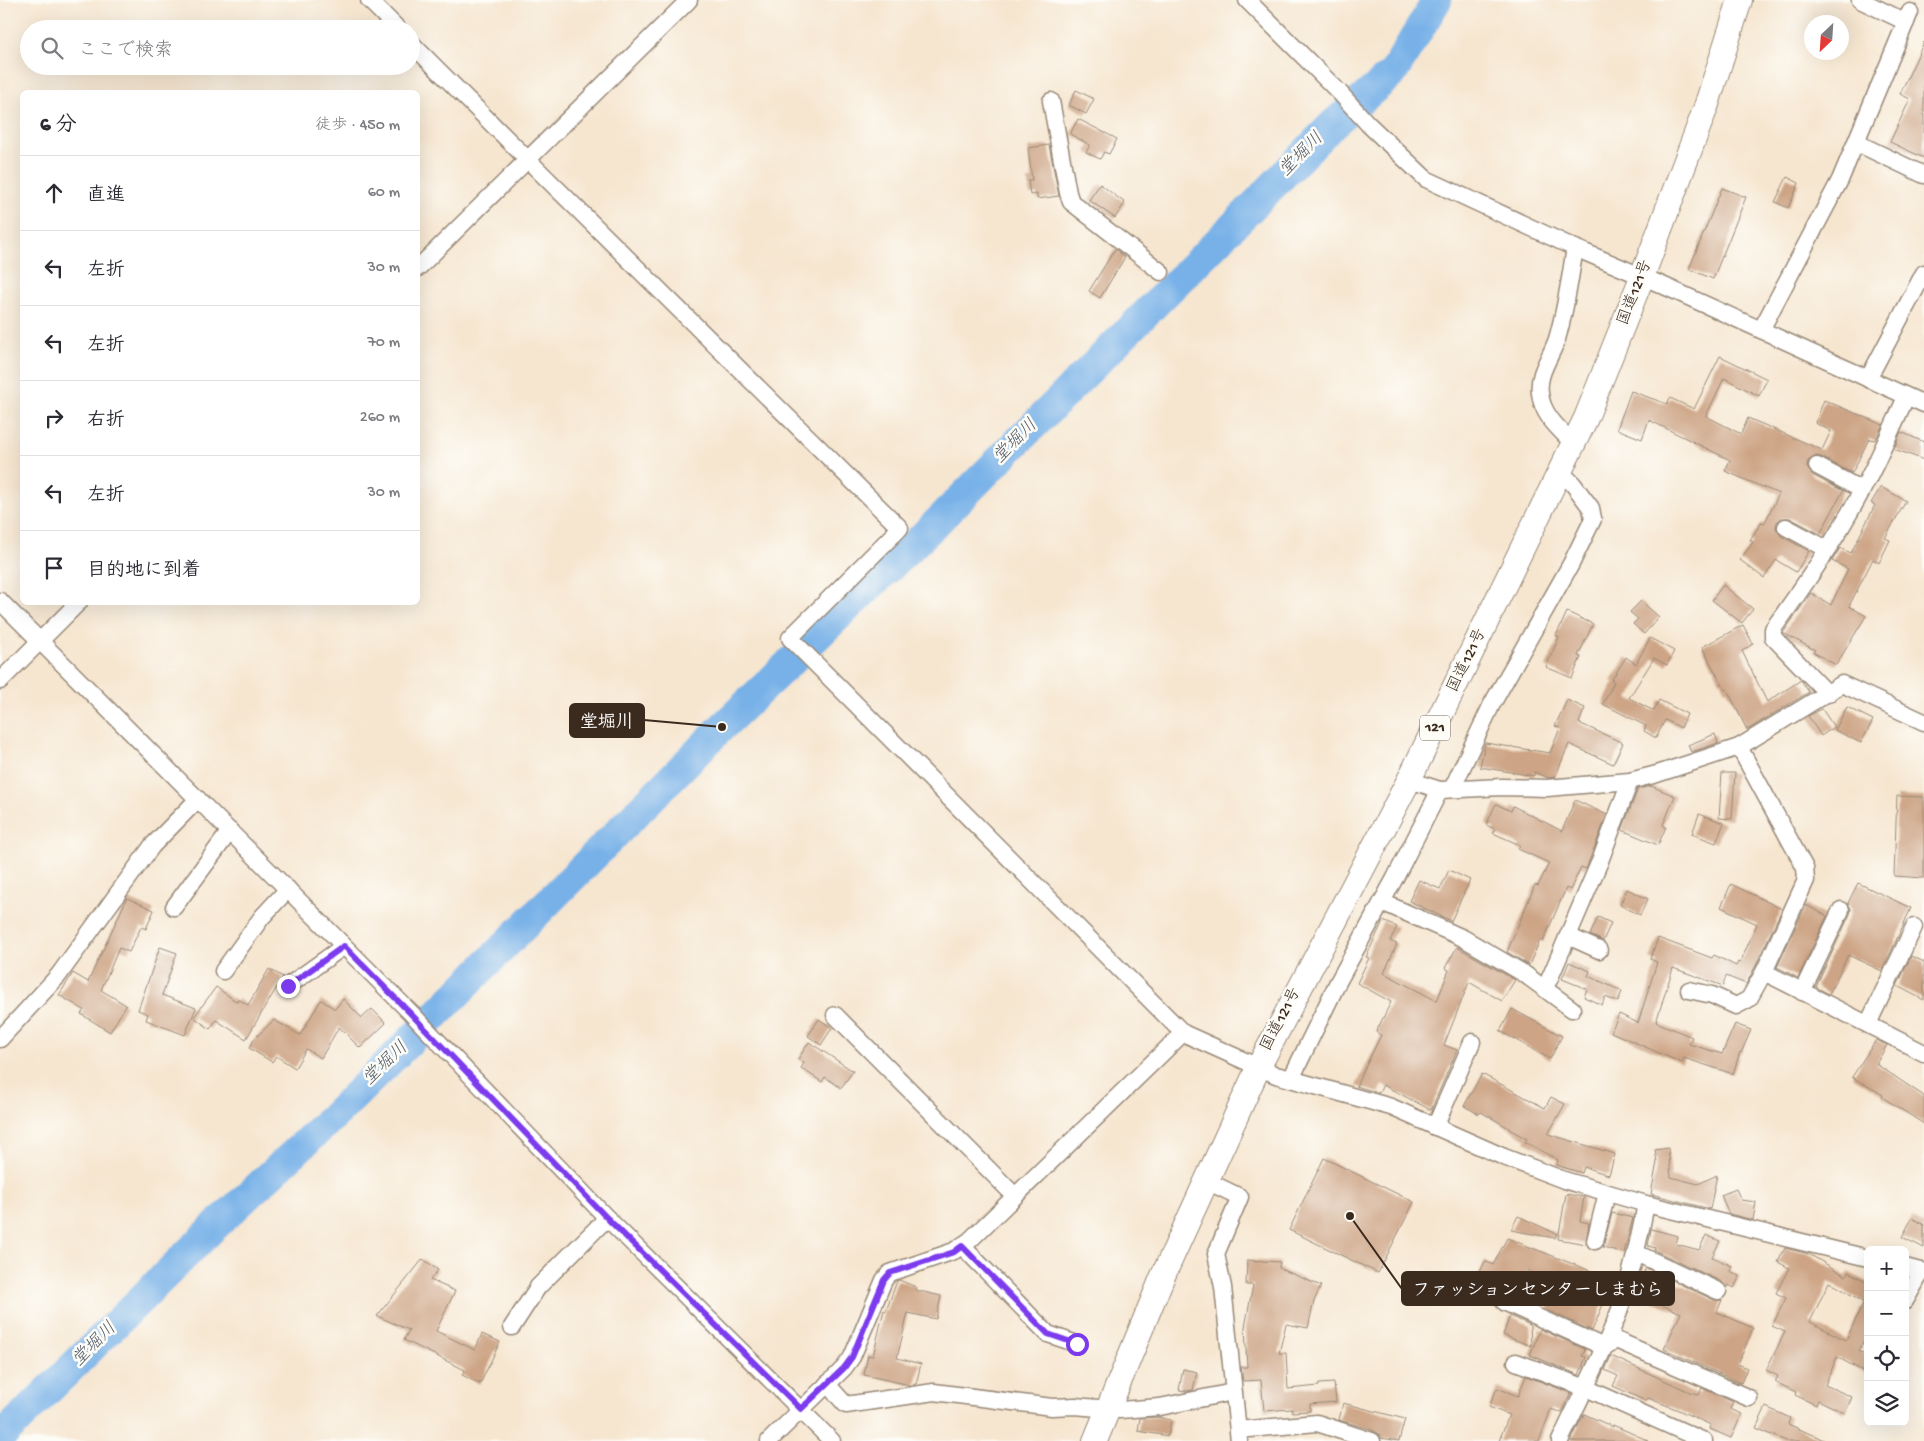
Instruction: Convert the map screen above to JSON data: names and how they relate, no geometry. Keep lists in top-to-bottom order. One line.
{"streets":{"highway":["国道121号","121"]},"water":["堂堀川"],"places":["堂堀川","ファッションセンターしまむら"],"north":"bottom left","page":{"search":"ここで検索","heading":["6 分","徒歩 · 450 m"],"list":[["直進","60 m"],["左折","30 m"],["左折","70 m"],["右折","260 m"],["左折","30 m"],"目的地に到着"],"map_buttons":["+","−"]}}
